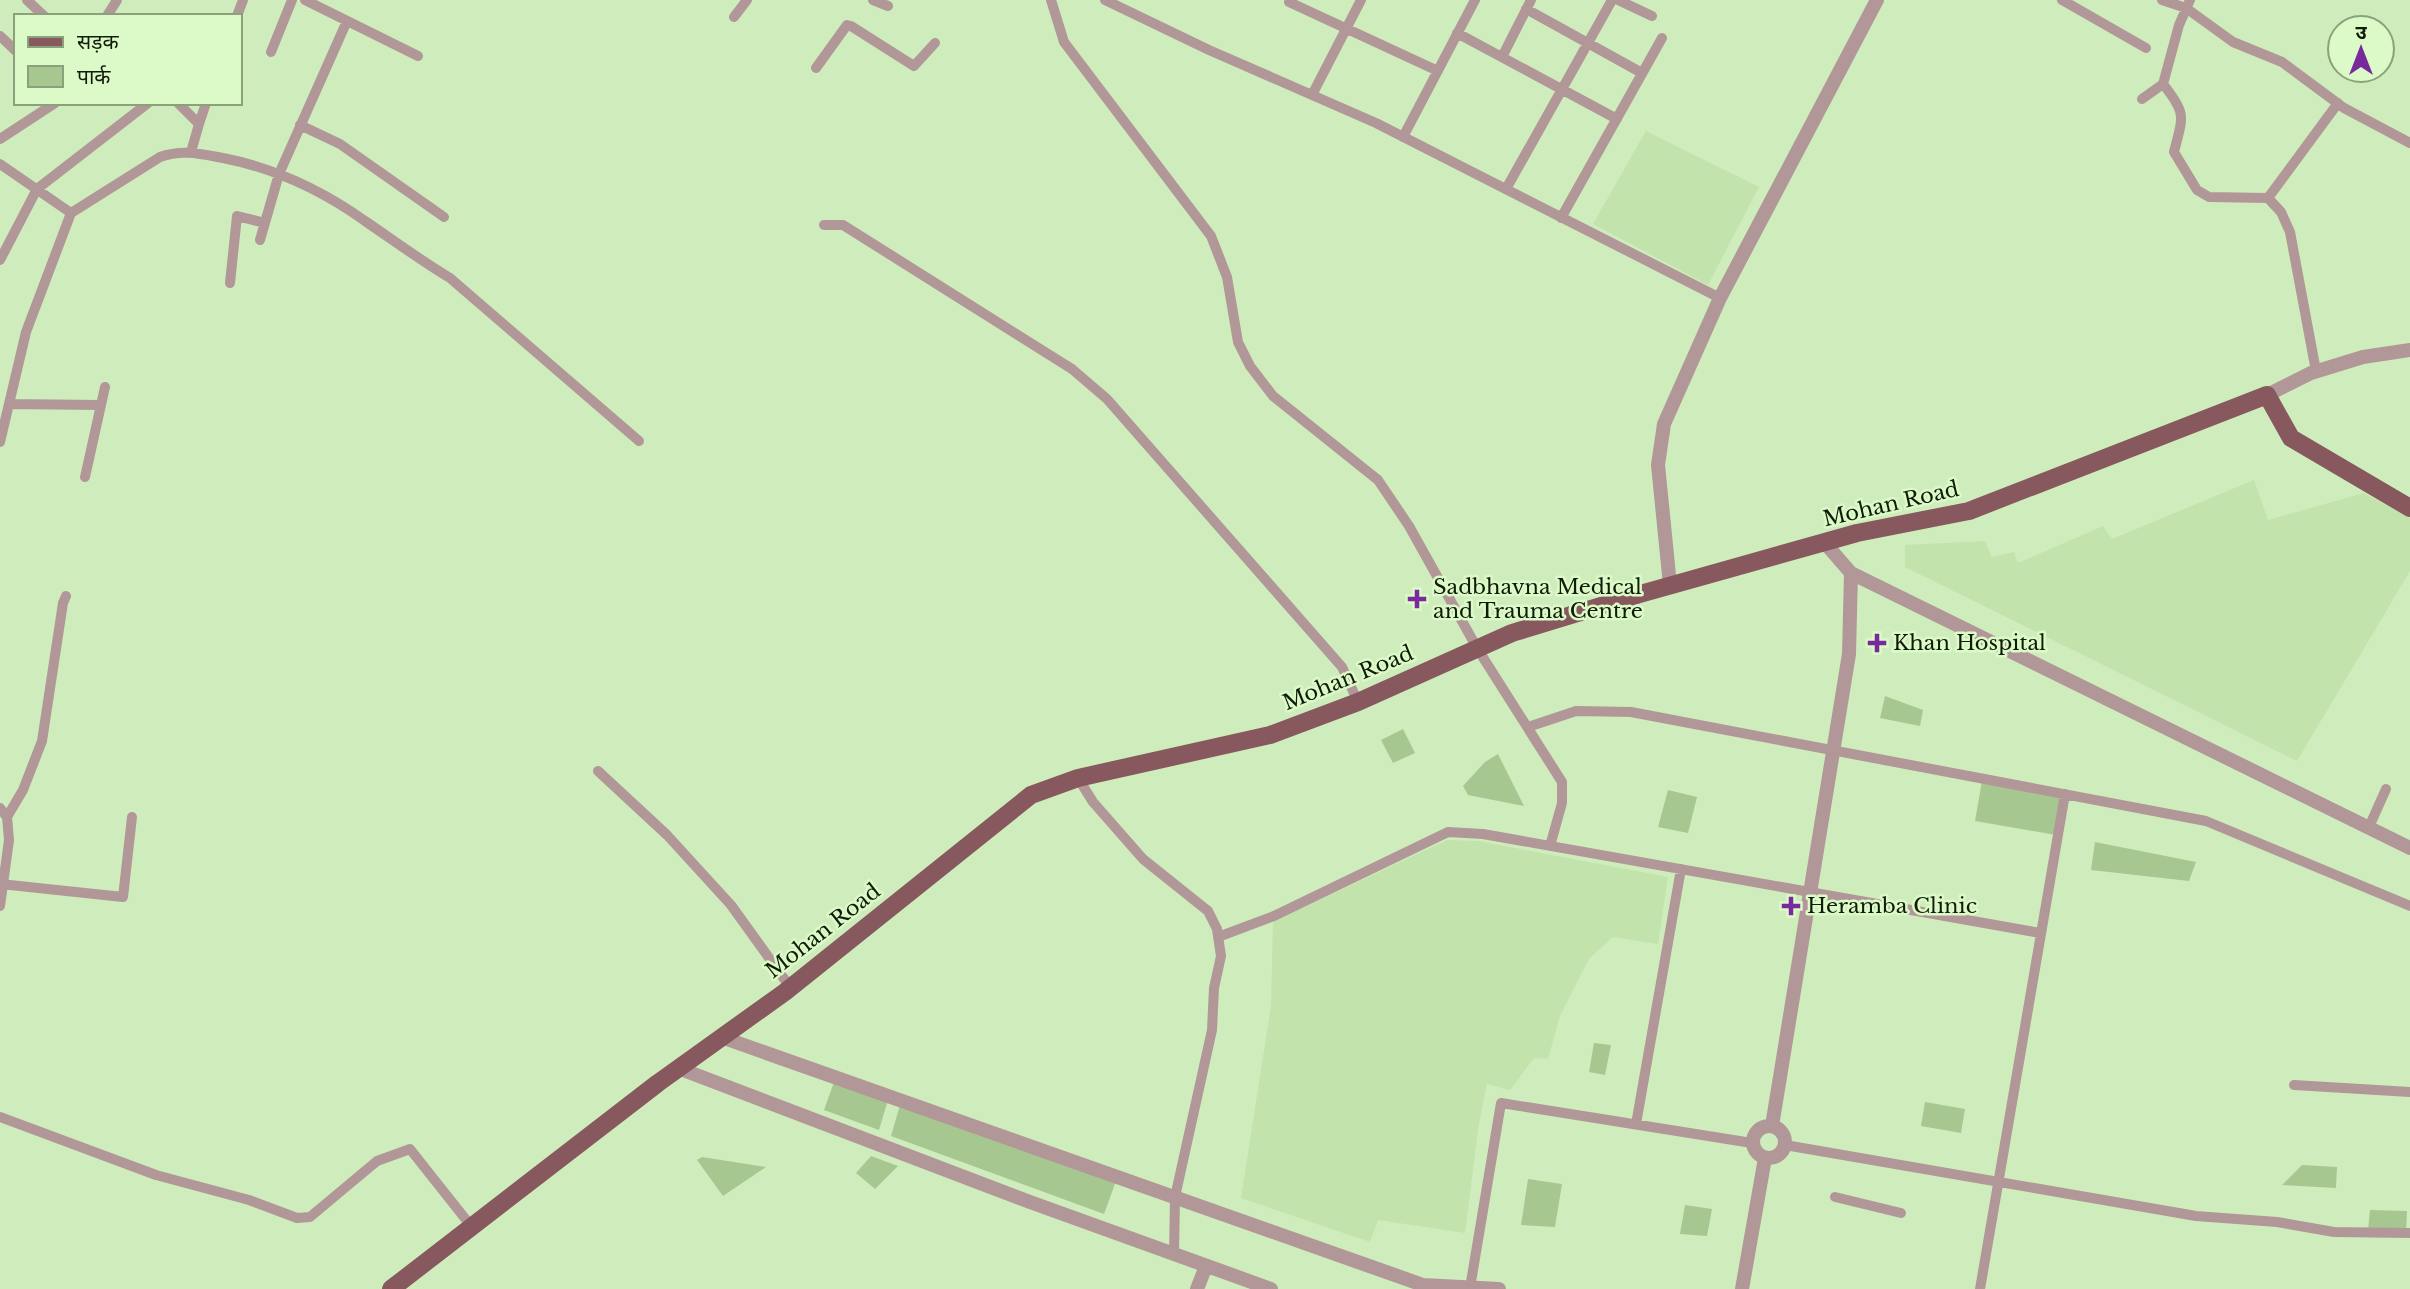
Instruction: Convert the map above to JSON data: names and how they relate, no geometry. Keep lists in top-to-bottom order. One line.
{"streets":{"main road":["Mohan Road"]},"places":{"health":["Sadbhavna Medical and Trauma Centre","Khan Hospital","Heramba Clinic"]},"legend":["सड़क","पार्क"],"north":"top"}
